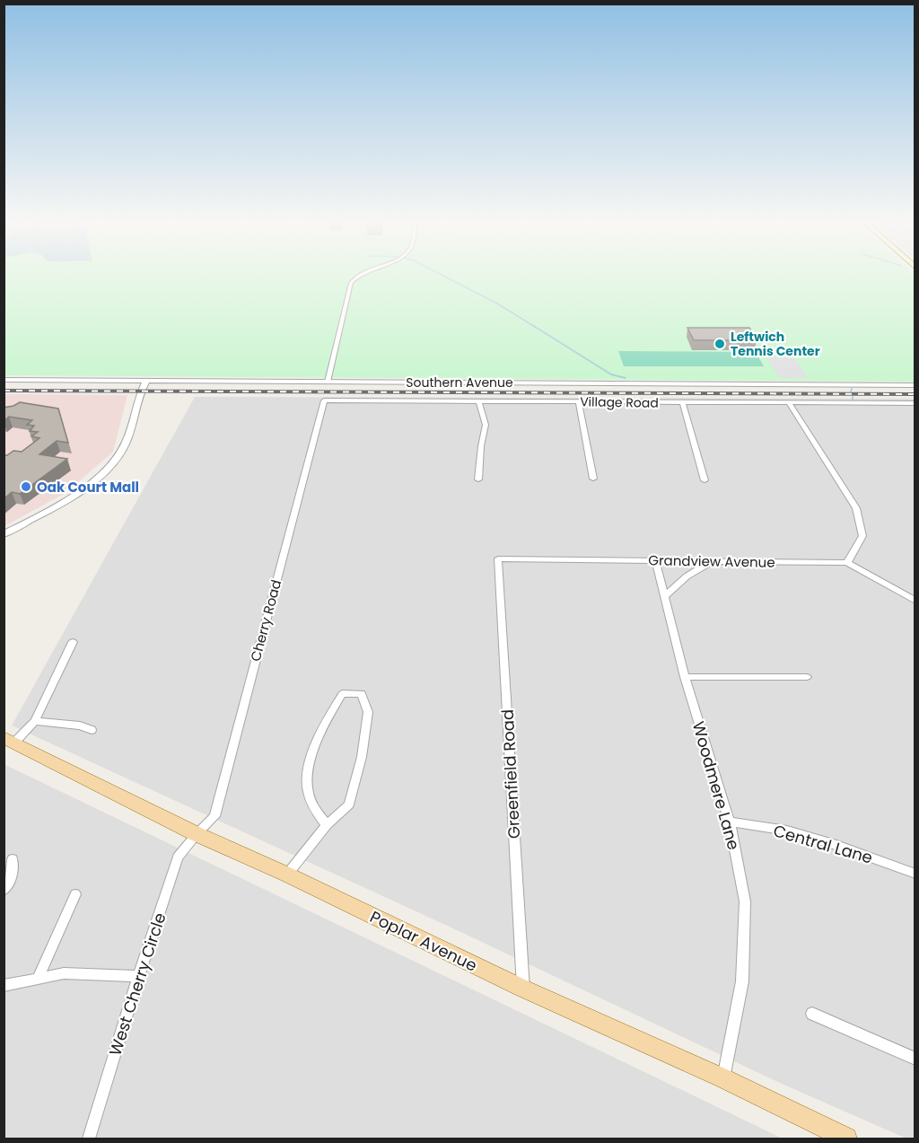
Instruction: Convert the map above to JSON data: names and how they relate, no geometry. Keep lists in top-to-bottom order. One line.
{"streets":{"main road":["Poplar Avenue"],"street":["Southern Avenue","Village Road","Grandview Avenue","Cherry Road","Greenfield Road","Woodmere Lane","Central Lane","West Cherry Circle"]},"crossings":[["Village Road","Cherry Road"],["Grandview Avenue","Greenfield Road"],["Grandview Avenue","Woodmere Lane"],["Cherry Road","Poplar Avenue"],["Cherry Road","West Cherry Circle"],["Greenfield Road","Poplar Avenue"],["Woodmere Lane","Central Lane"],["Woodmere Lane","Poplar Avenue"],["Poplar Avenue","West Cherry Circle"]],"places":["Leftwich Tennis Center","Oak Court Mall"]}
